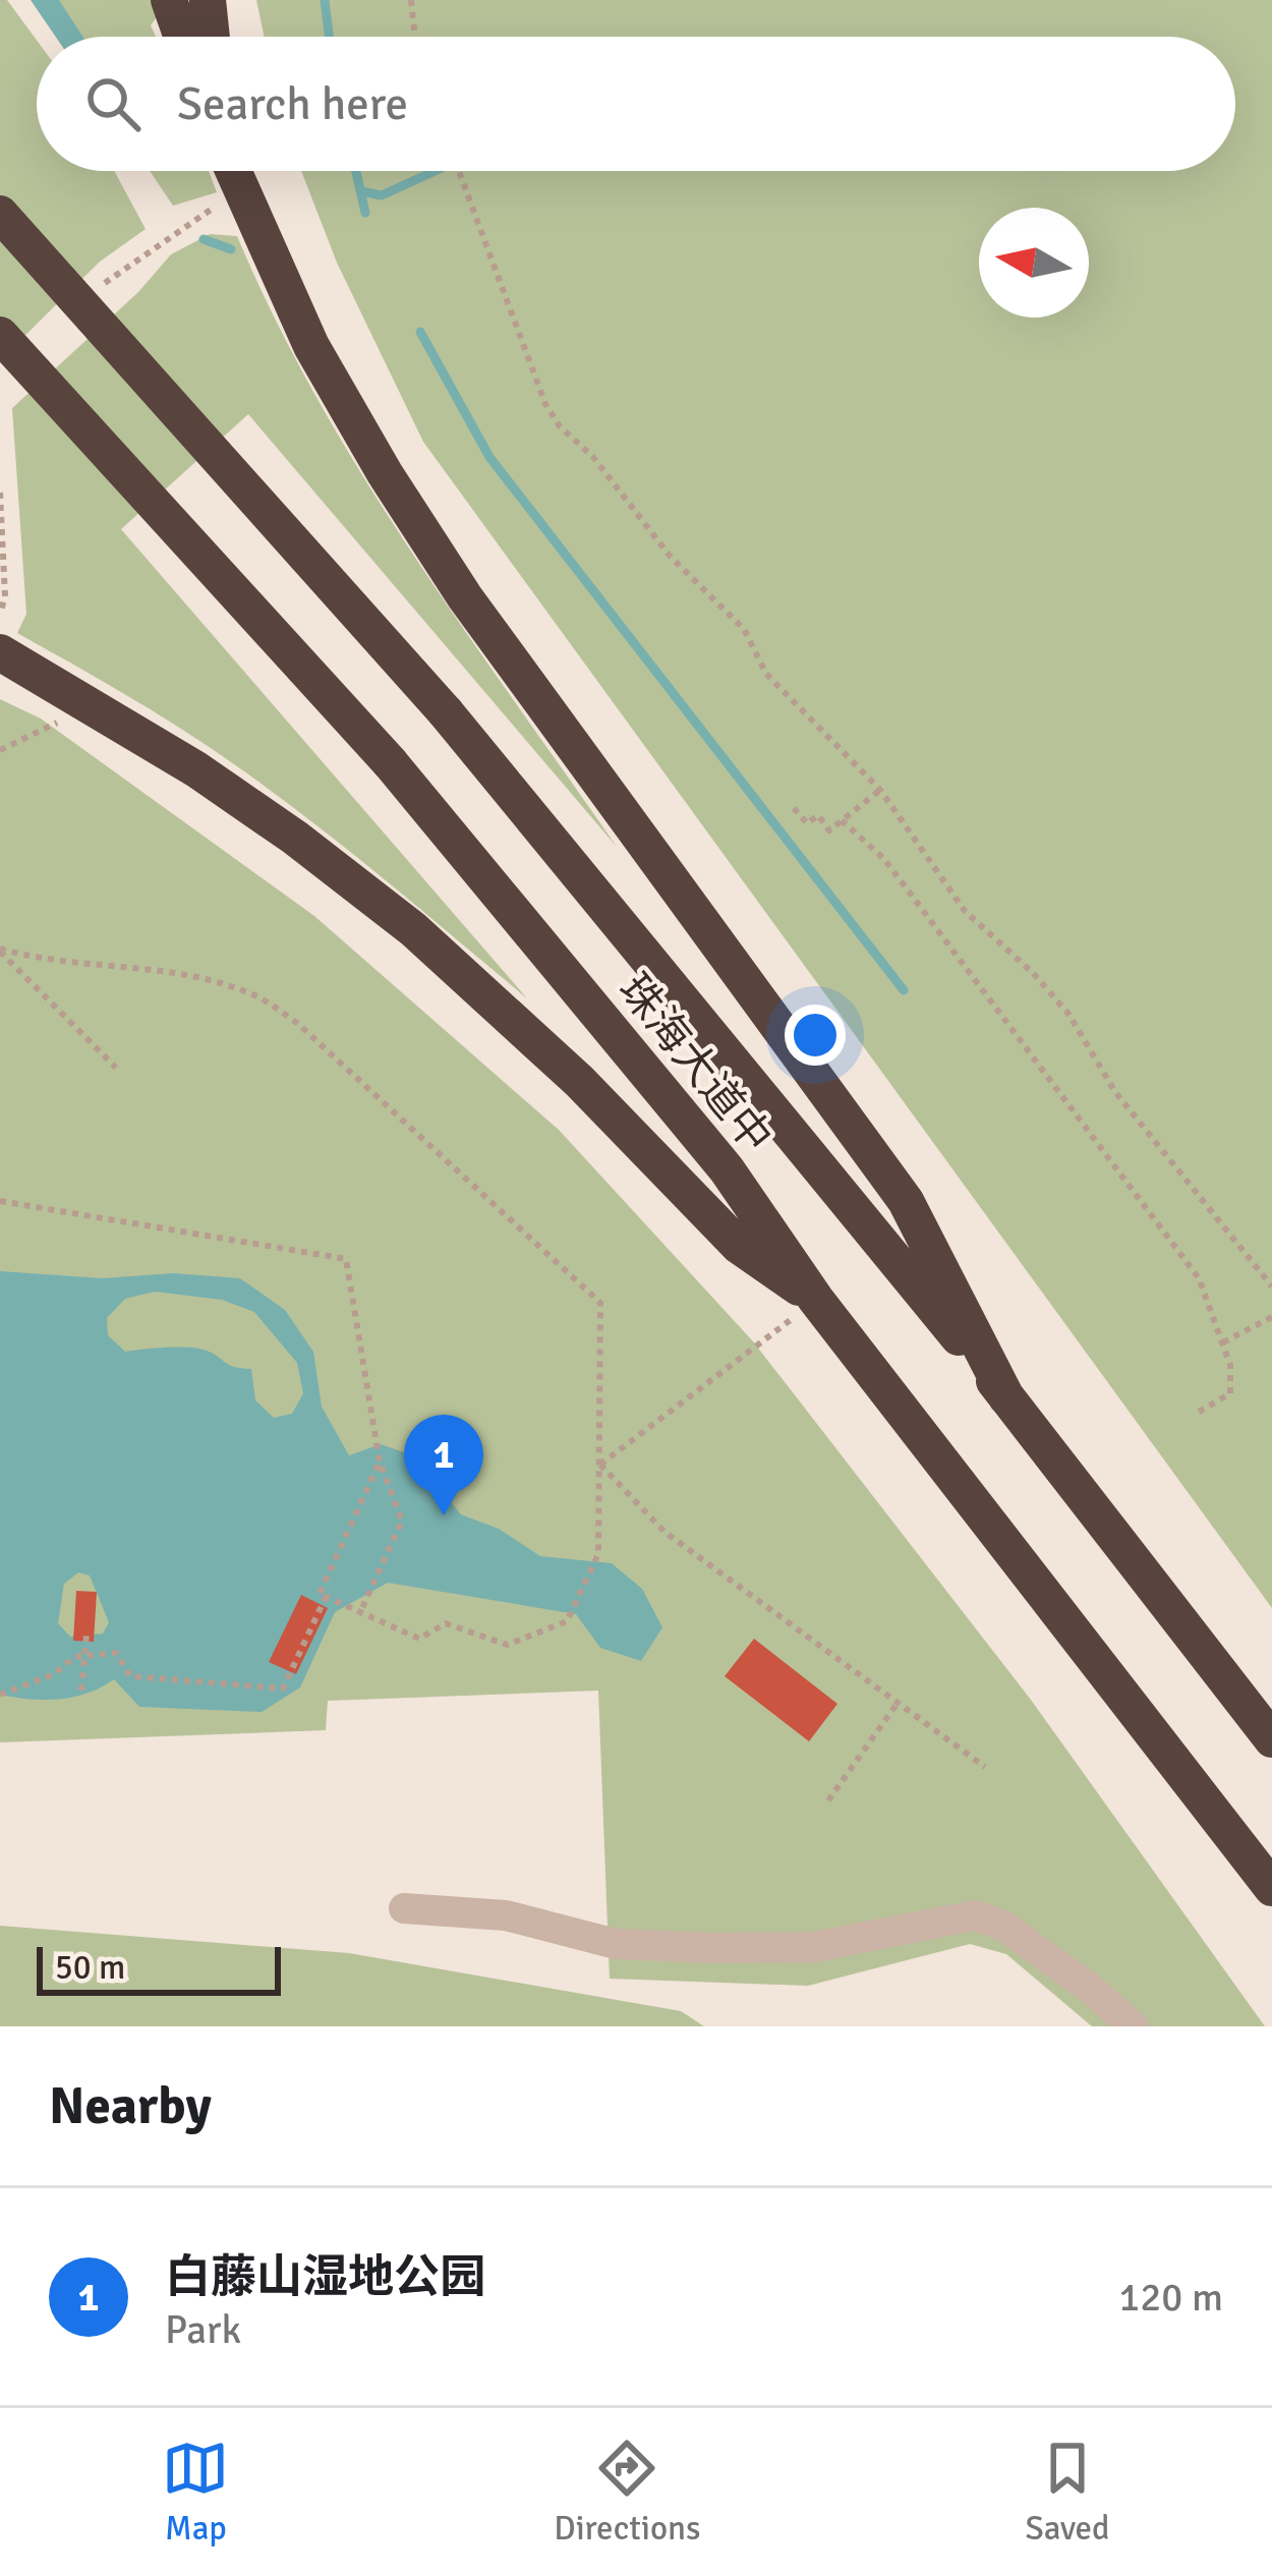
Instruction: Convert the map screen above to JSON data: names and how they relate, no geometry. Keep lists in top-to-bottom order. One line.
{"streets":{"highway":["珠海大道中"]},"scale_bar":"50 m","north":"left","page":{"search":"Search here","pins":"1","scale":"50 m","heading":"Nearby","list":[{"mark":"1","name":"白藤山湿地公园","note":"Park","value":"120 m"}],"nav":["Map","Directions","Saved"]}}
